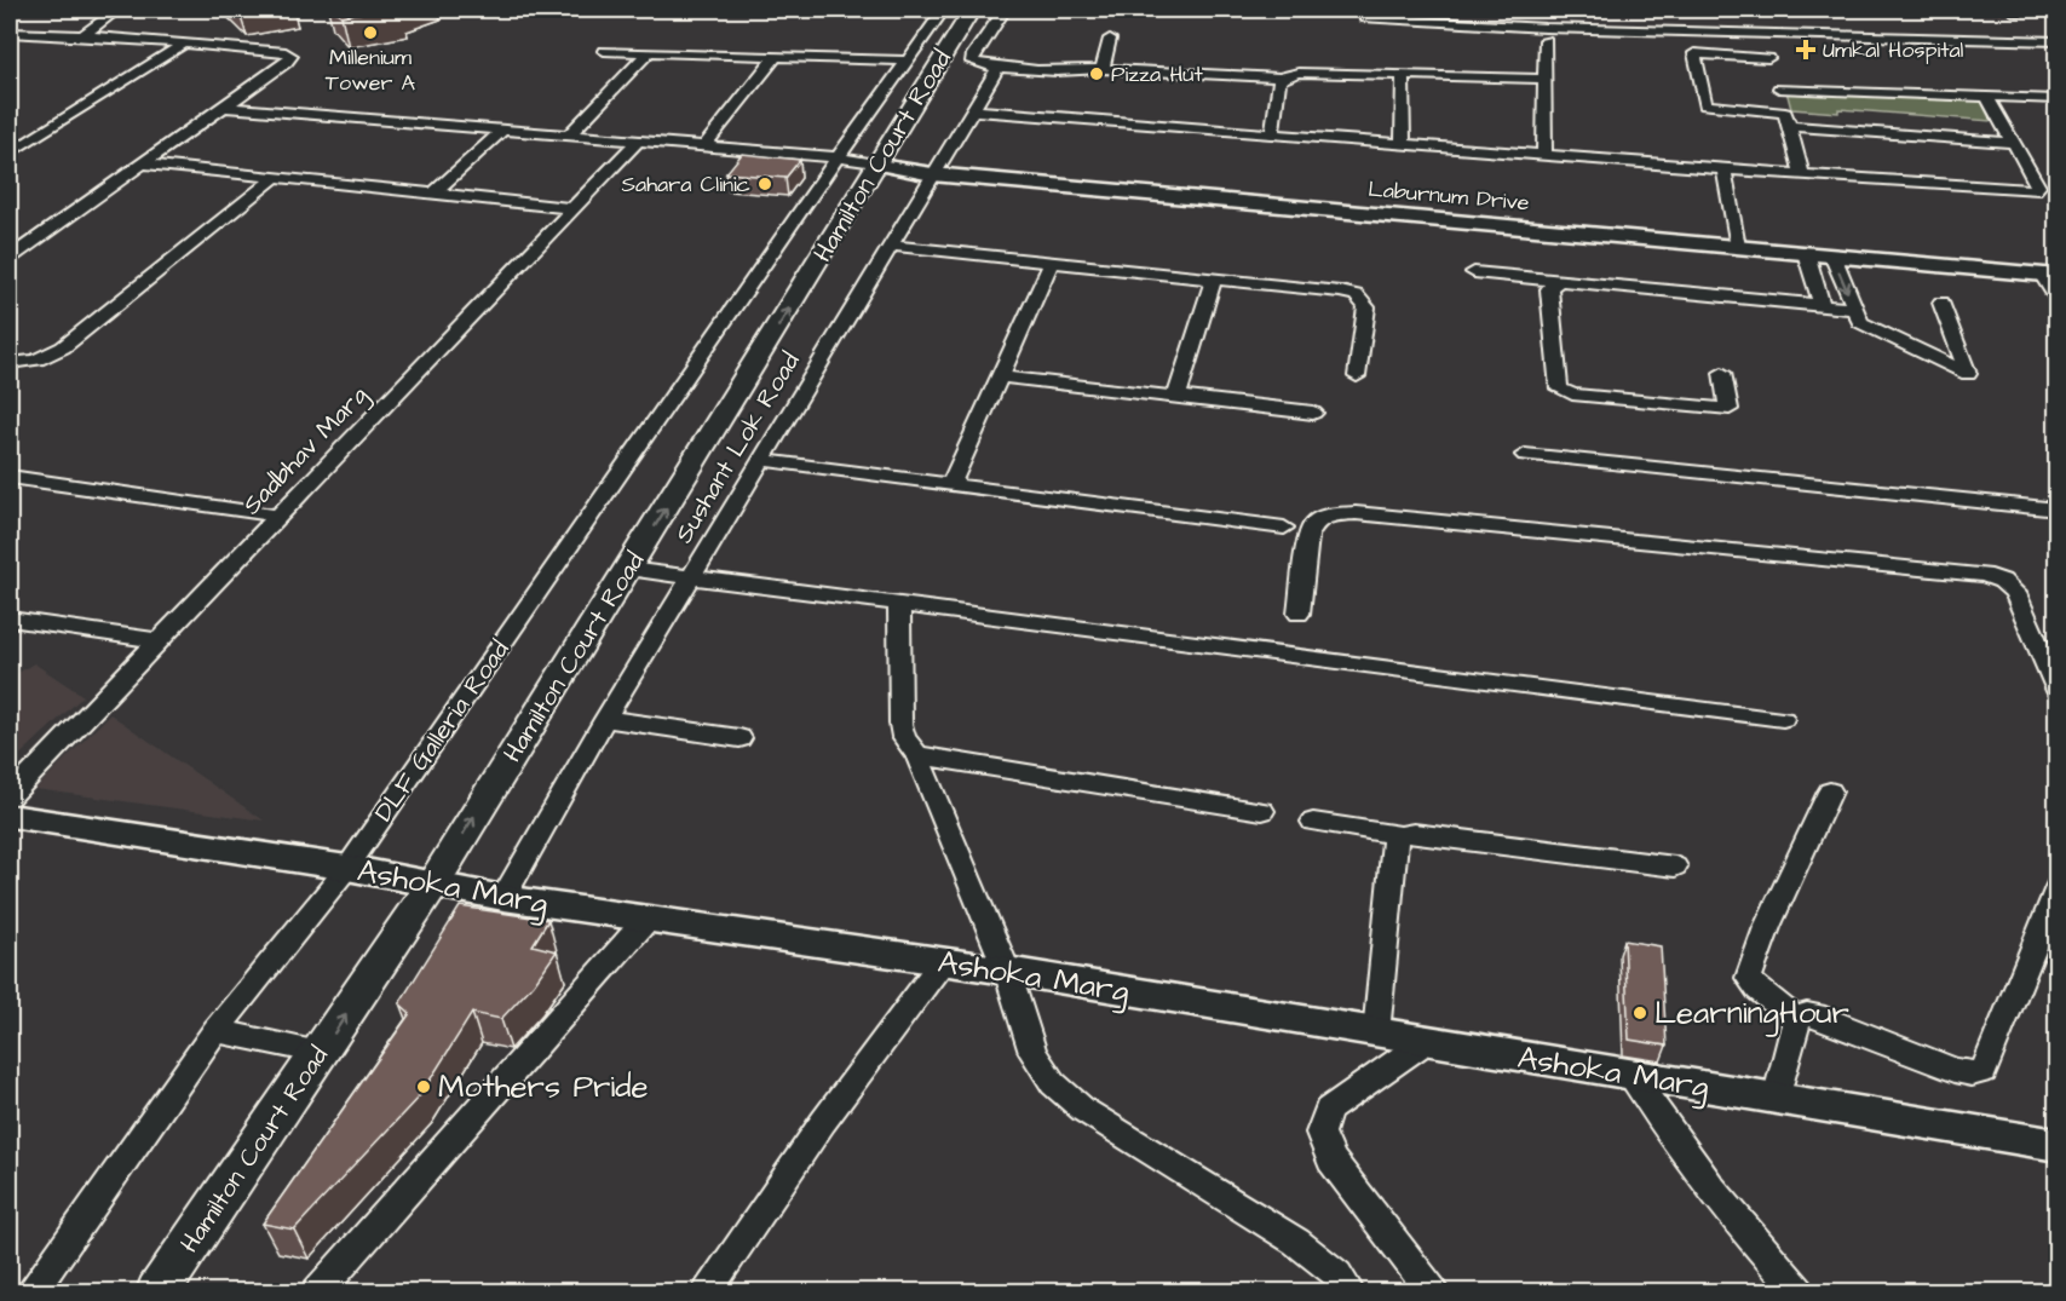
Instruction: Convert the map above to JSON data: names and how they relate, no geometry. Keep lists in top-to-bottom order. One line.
{"streets":{"main road":["Hamilton Court Road"],"street":["Laburnum Drive","Sushant Lok Road","Sadbhav Marg","DLF Galleria Road","Ashoka Marg"]},"crossings":[["Hamilton Court Road","Laburnum Drive"],["Hamilton Court Road","DLF Galleria Road"],["Hamilton Court Road","Ashoka Marg"],["Laburnum Drive","Sushant Lok Road"],["Laburnum Drive","Sadbhav Marg"],["Laburnum Drive","DLF Galleria Road"],["Sushant Lok Road","Ashoka Marg"],["DLF Galleria Road","Ashoka Marg"]],"one_way":["Hamilton Court Road"],"places":{"other":["Millenium Tower A","Pizza Hut","Sahara Clinic","LearningHour","Mothers Pride"],"health":["Umkal Hospital"]}}
